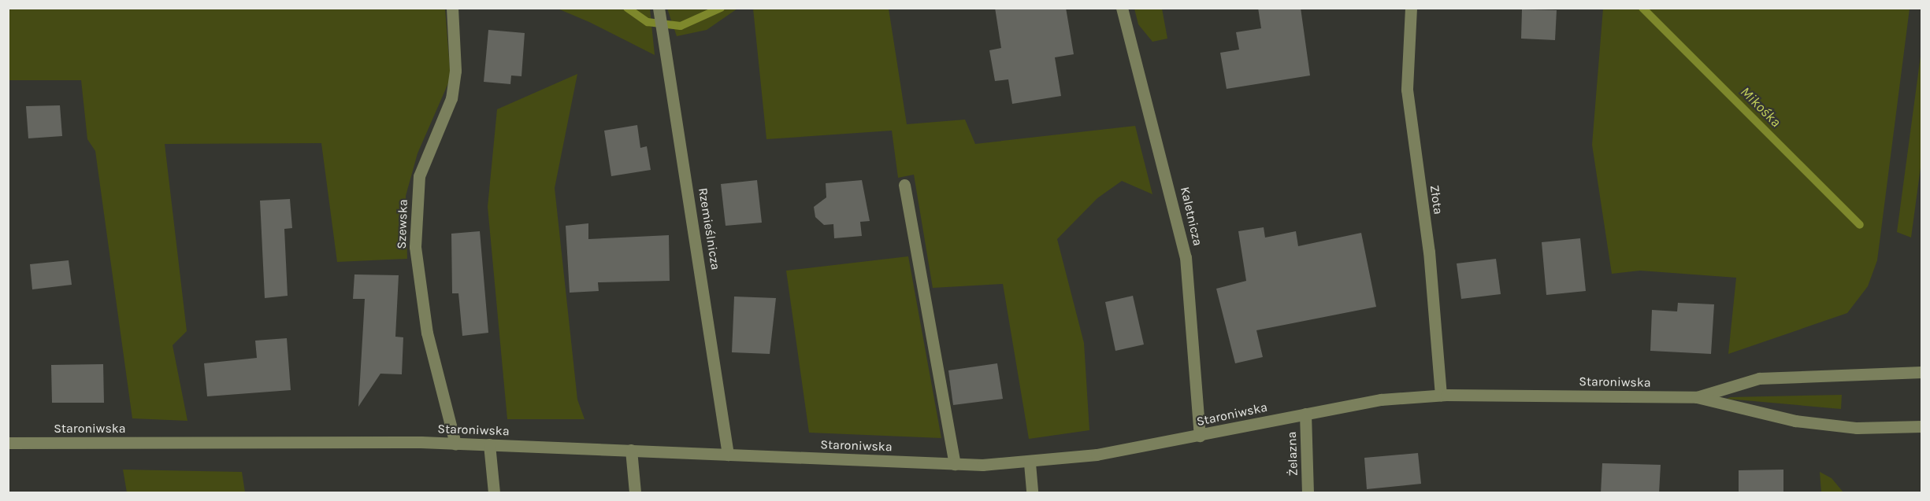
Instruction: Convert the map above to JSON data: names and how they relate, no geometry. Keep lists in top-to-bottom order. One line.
{"streets":{"street":["Złota","Kaletnicza","Szewska","Rzemieślnicza","Staroniwska","Żelazna"]},"crossings":[["Złota","Staroniwska"],["Kaletnicza","Staroniwska"],["Szewska","Staroniwska"],["Rzemieślnicza","Staroniwska"],["Staroniwska","Żelazna"]],"water":["Mikośka"]}
